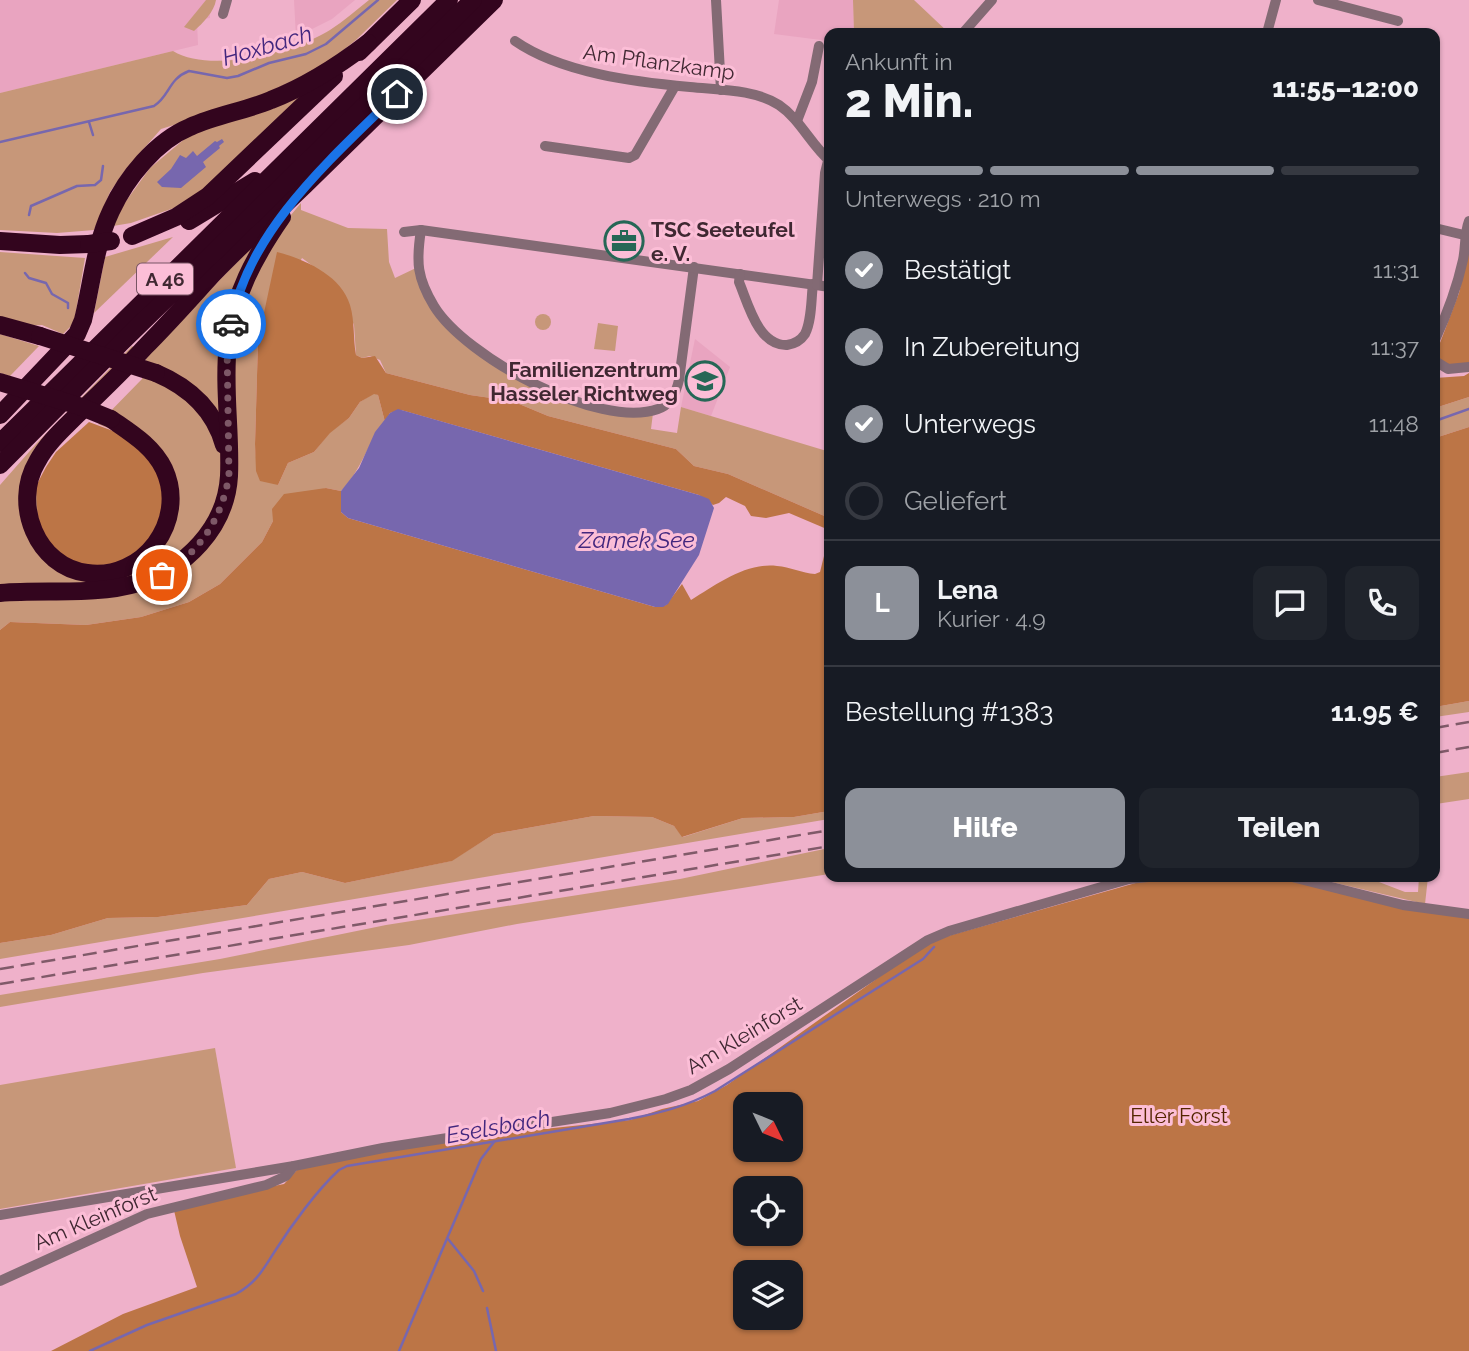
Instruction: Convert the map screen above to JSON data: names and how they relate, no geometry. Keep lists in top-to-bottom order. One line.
{"streets":{"highway":["A 46"],"street":["Am Pflanzkamp","Am Kleinforst"]},"water":["Hoxbach","Zamek See","Eselsbach"],"parks":["Eller Forst"],"places":{"office":["TSC Seeteufel e. V."],"school or university":["Familienzentrum Hasseler Richtweg"]},"north":"bottom right","page":{"heading":["2 Min.","Ankunft in","11:55–12:00"],"panel":["Lena","Kurier · 4.9","Bestellung #1383","11.95 €"],"bar":"Unterwegs · 210 m","list":[["Bestätigt","11:31"],["In Zubereitung","11:37"],["Unterwegs","11:48"],"Geliefert"],"round":"L","buttons":["Hilfe","Teilen"]}}
